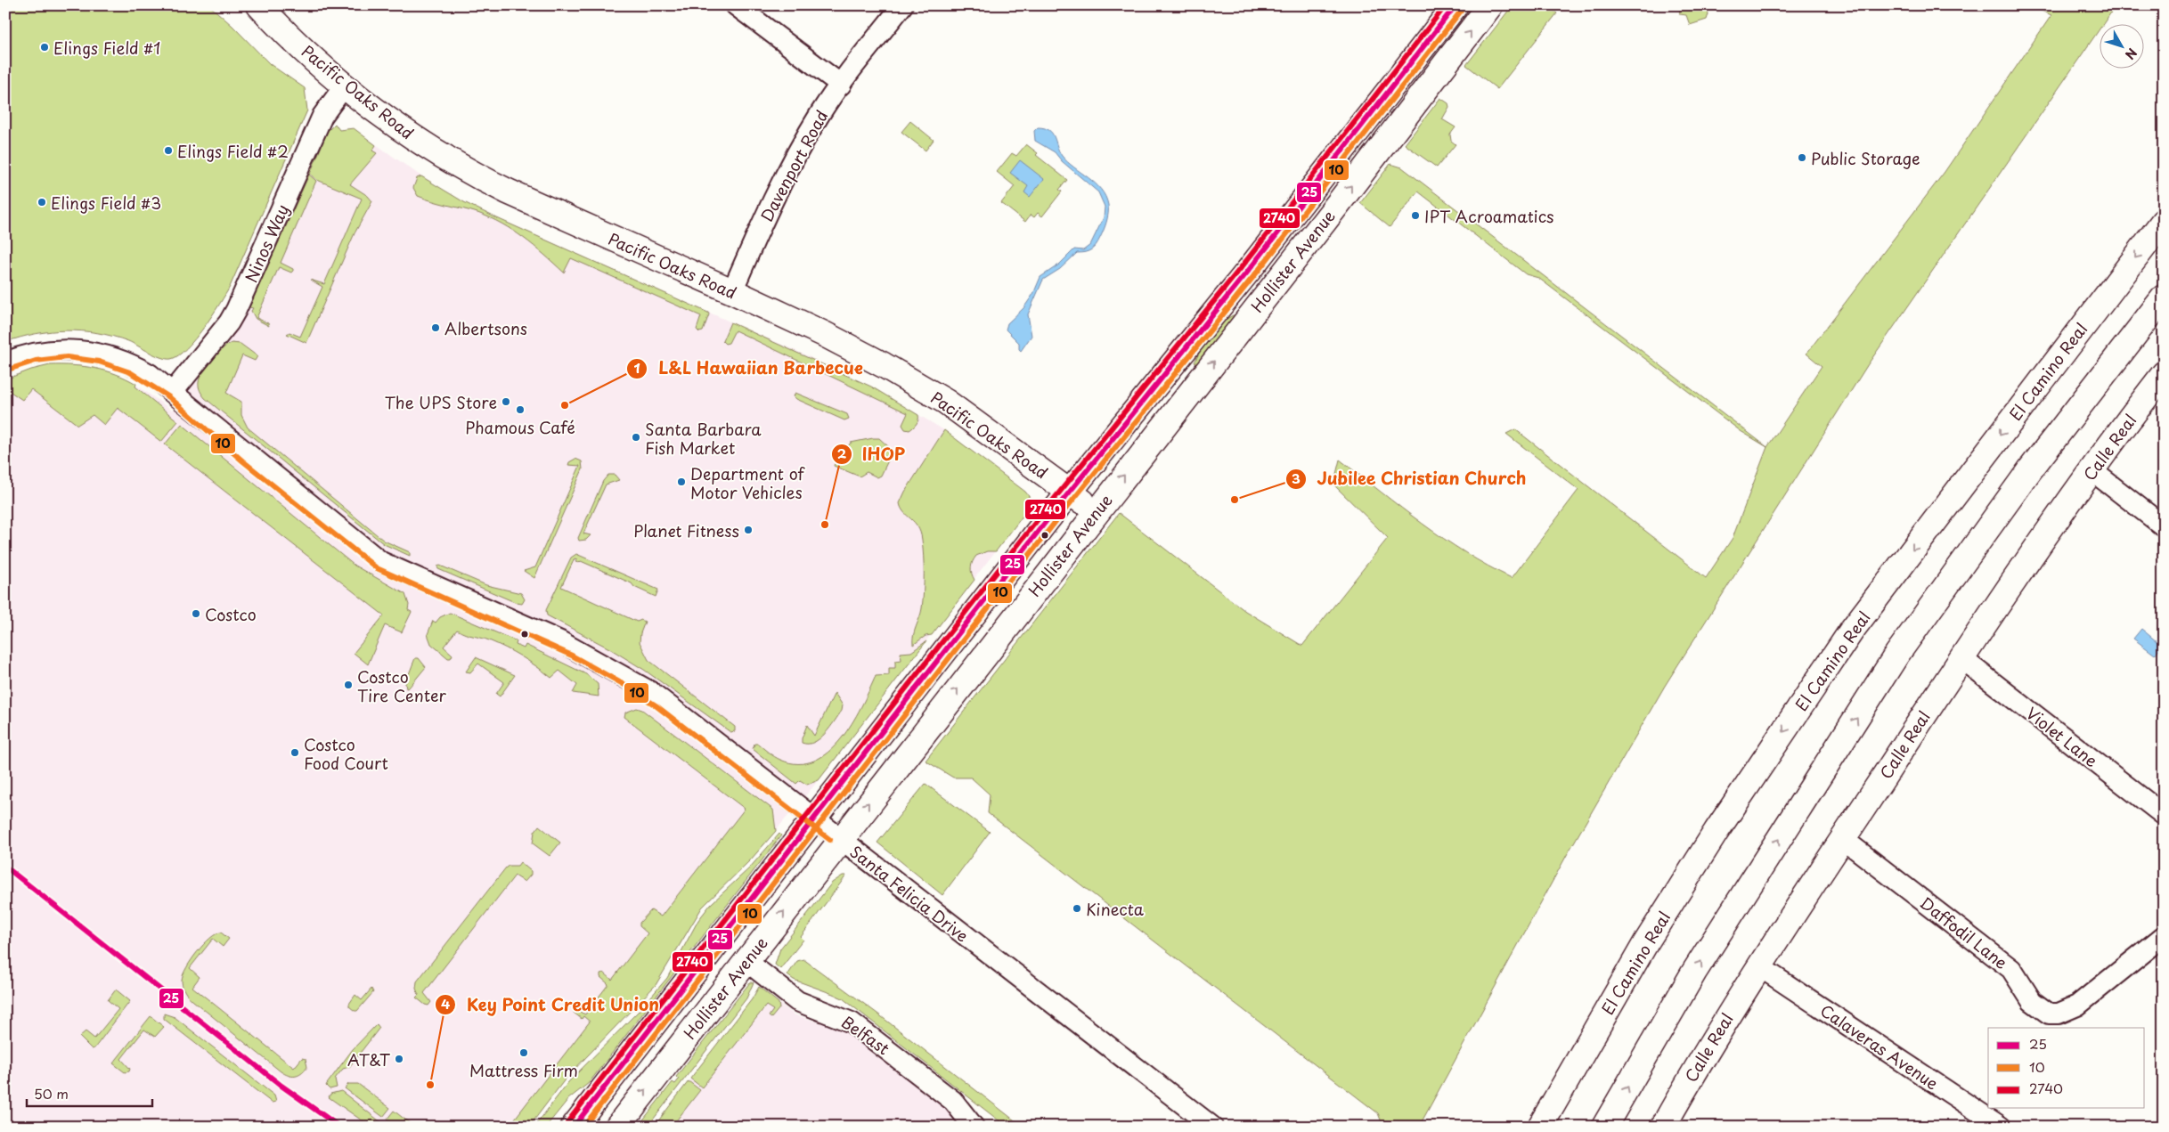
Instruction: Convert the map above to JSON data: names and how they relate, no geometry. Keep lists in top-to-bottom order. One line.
{"streets":{"main road":["Pacific Oaks Road","Hollister Avenue","El Camino Real","Calle Real"],"street":["Davenport Road","Ninos Way","Violet Lane","Santa Felicia Drive","Daffodil Lane","Belfast","Calaveras Avenue"]},"crossings":[["Pacific Oaks Road","Davenport Road"],["Pacific Oaks Road","Ninos Way"],["Pacific Oaks Road","Hollister Avenue"],["Ninos Way","Santa Felicia Drive"],["Hollister Avenue","Santa Felicia Drive"],["Hollister Avenue","Belfast"],["Calle Real","Violet Lane"],["Calle Real","Daffodil Lane"],["Calle Real","Calaveras Avenue"]],"places":["Elings Field #1","Elings Field #2","Public Storage","Elings Field #3","IPT Acroamatics","Albertsons","The UPS Store","L&L Hawaiian Barbecue","Phamous Café","Santa Barbara Fish Market","Department of Motor Vehicles","Jubilee Christian Church","IHOP","Planet Fitness","Costco","Costco Tire Center","Costco Food Court","Kinecta","Mattress Firm","AT&T","Key Point Credit Union"],"lines":["transit line 25","transit line 2740","transit line 10"],"legend":["25","10","2740"],"scale_bar":"50 m","north":"bottom right"}
